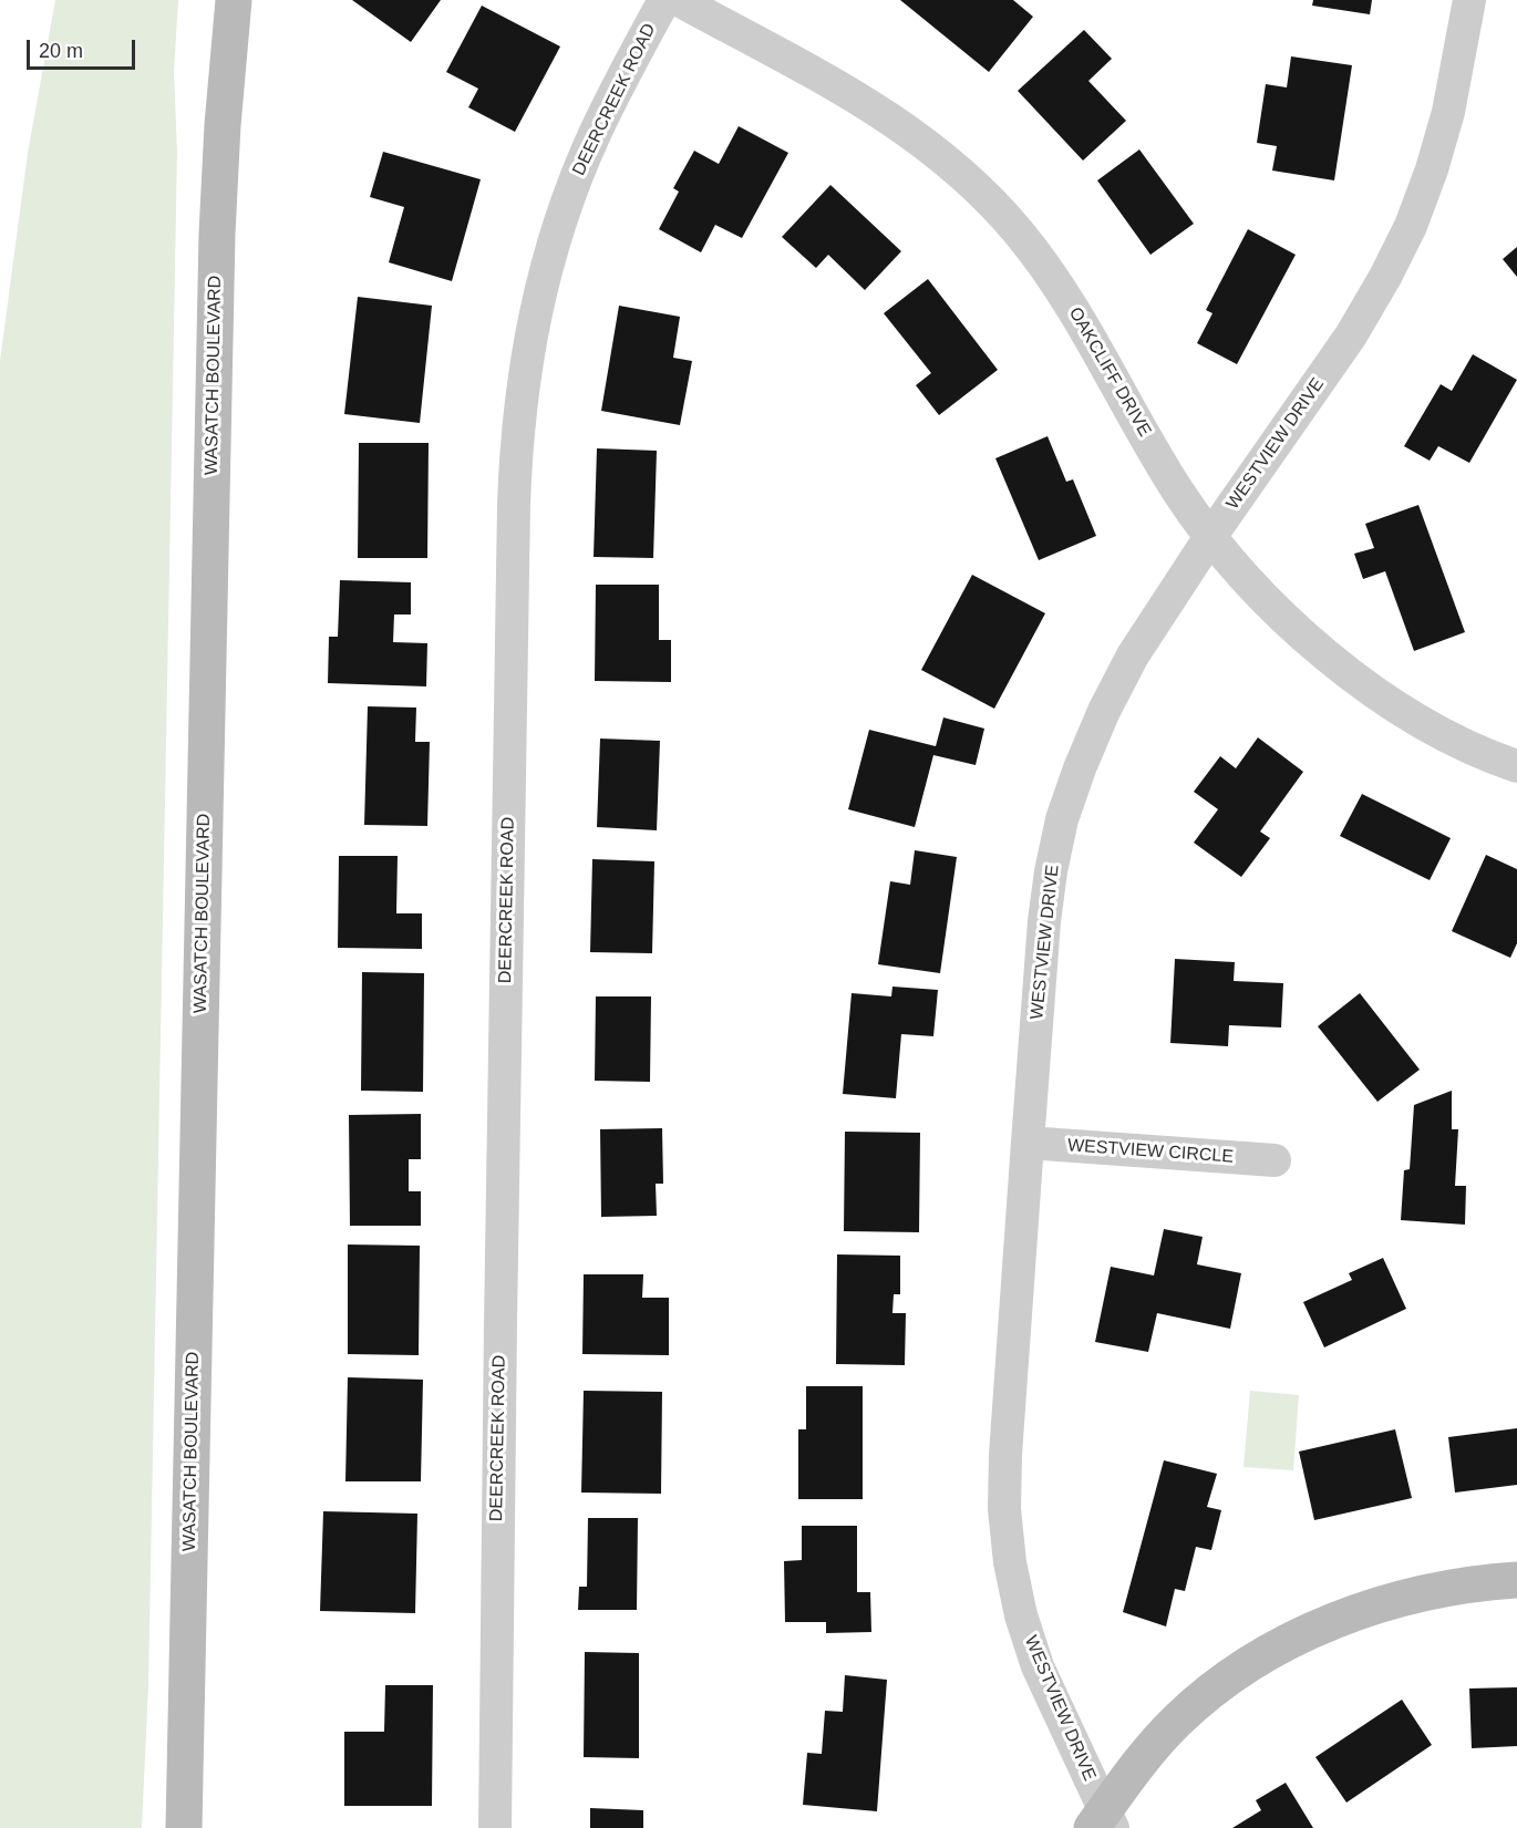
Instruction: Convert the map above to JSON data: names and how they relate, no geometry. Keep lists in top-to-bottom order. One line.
{"streets":{"street":["DEERCREEK ROAD","OAKCLIFF DRIVE","WASATCH BOULEVARD","WESTVIEW DRIVE","WESTVIEW CIRCLE"]},"crossings":[["OAKCLIFF DRIVE","WESTVIEW DRIVE"],["WESTVIEW DRIVE","WESTVIEW CIRCLE"]],"scale_bar":"20 m"}
